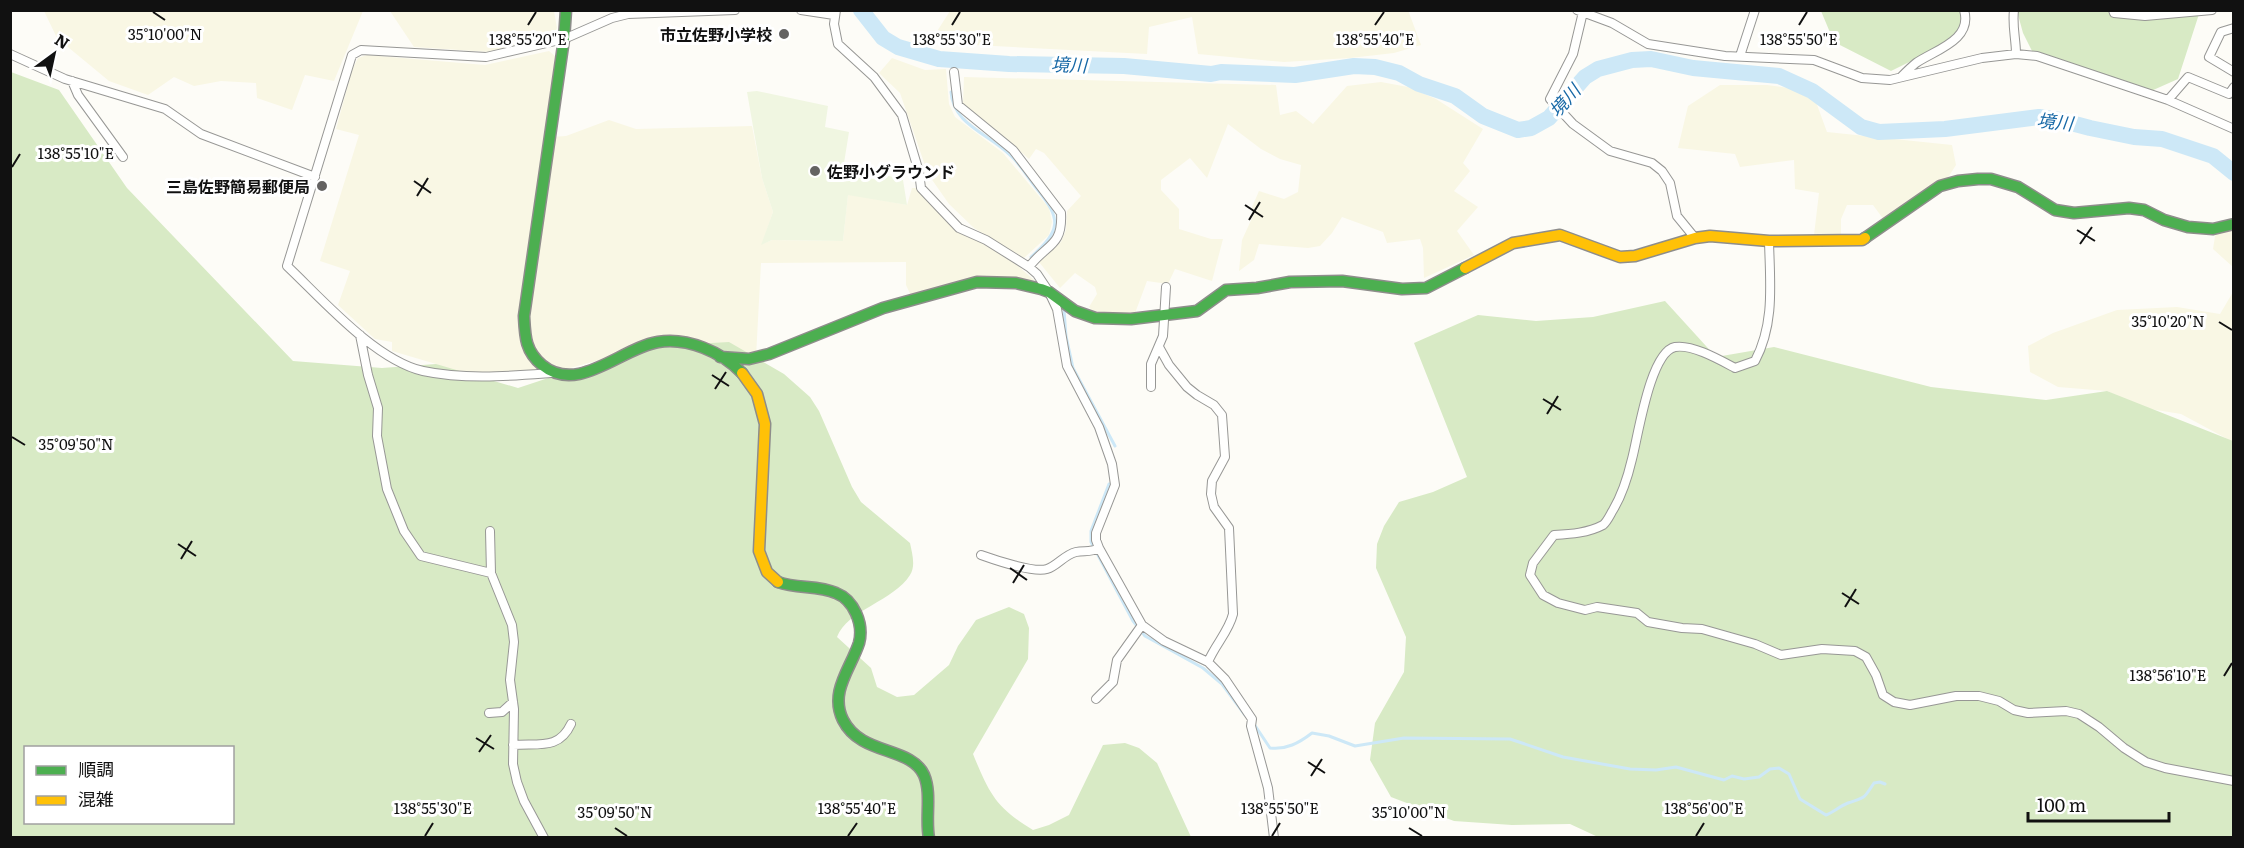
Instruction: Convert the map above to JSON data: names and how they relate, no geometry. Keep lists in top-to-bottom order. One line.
{"water":["境川"],"places":["市立佐野小学校","佐野小グラウンド","三島佐野簡易郵便局"],"legend":["順調","混雑"],"scale_bar":"100 m","north":"top right","coordinates":["35°10'00\"N","138°55'20\"E","138°55'30\"E","138°55'40\"E","138°55'50\"E","138°55'10\"E","35°10'20\"N","35°09'50\"N","138°56'10\"E","138°56'00\"E"]}
